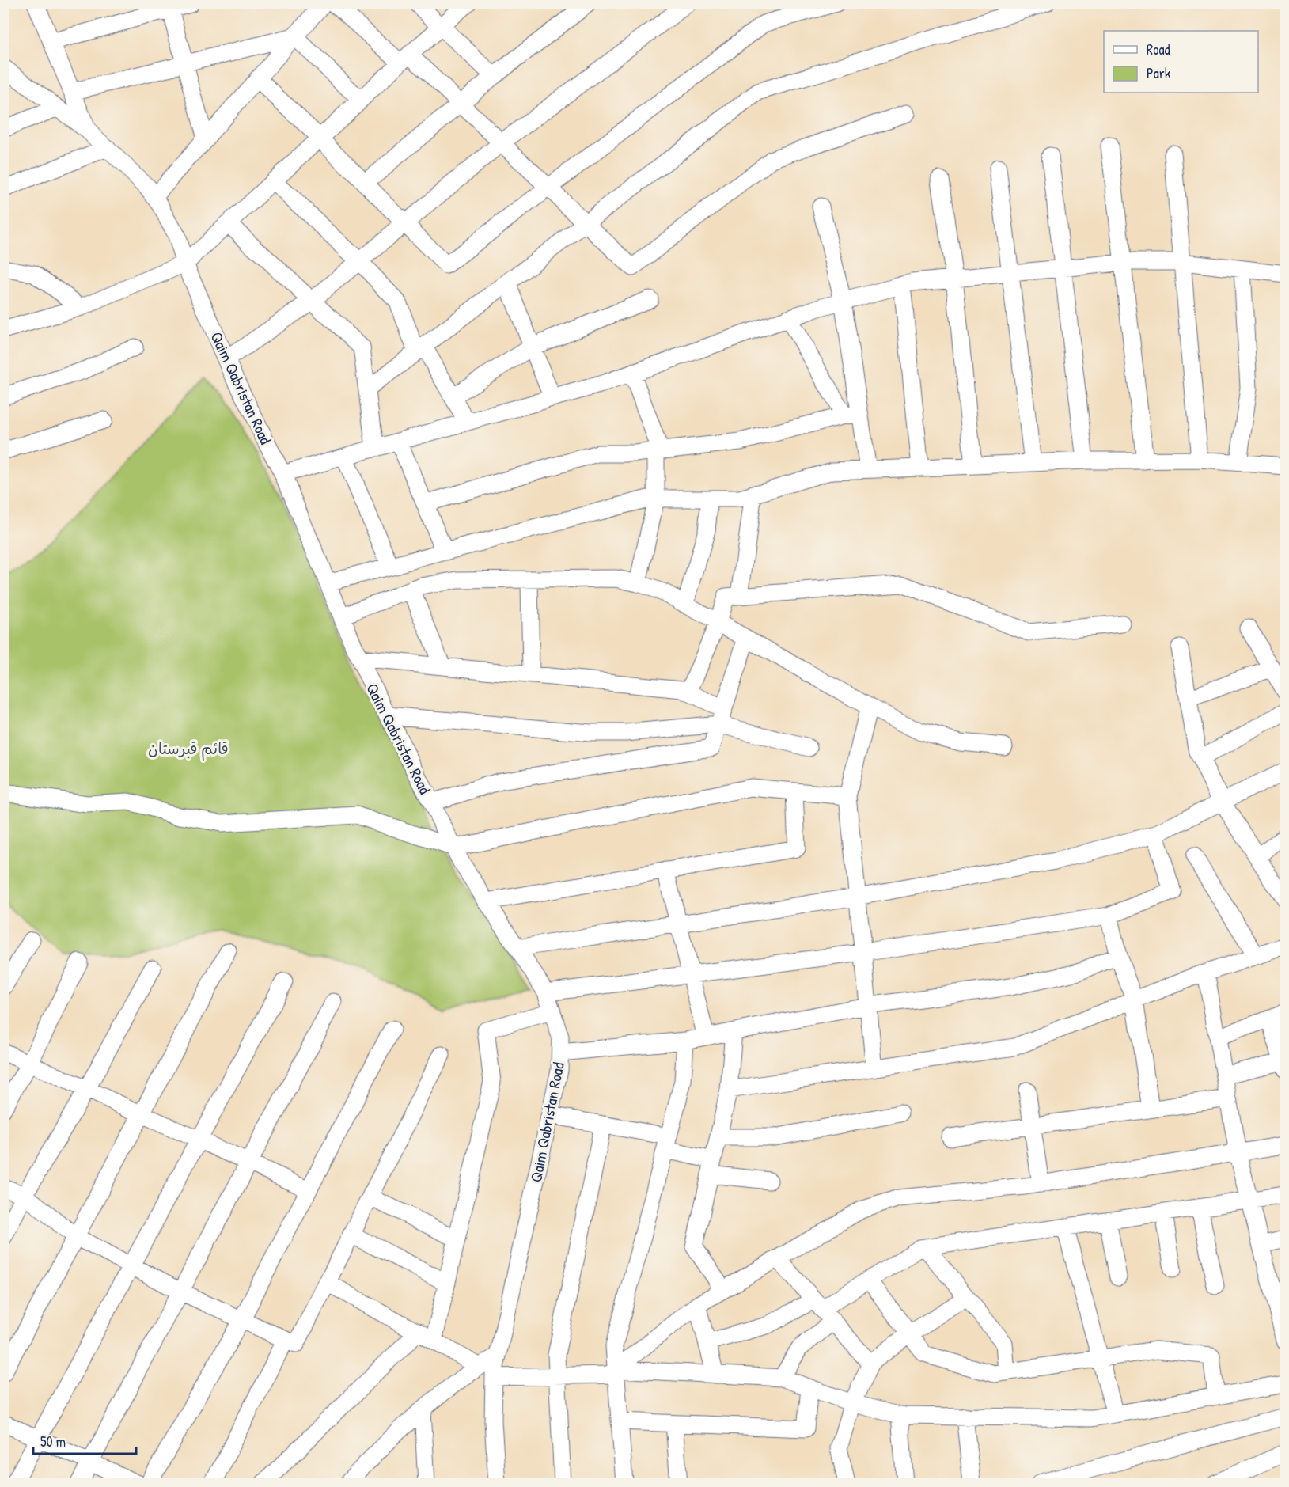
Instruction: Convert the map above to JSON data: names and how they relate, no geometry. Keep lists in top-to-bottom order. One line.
{"streets":{"street":["Qaim Qabristan Road"]},"parks":["قائم قبرستان"],"legend":["Road","Park"],"scale_bar":"50 m"}
